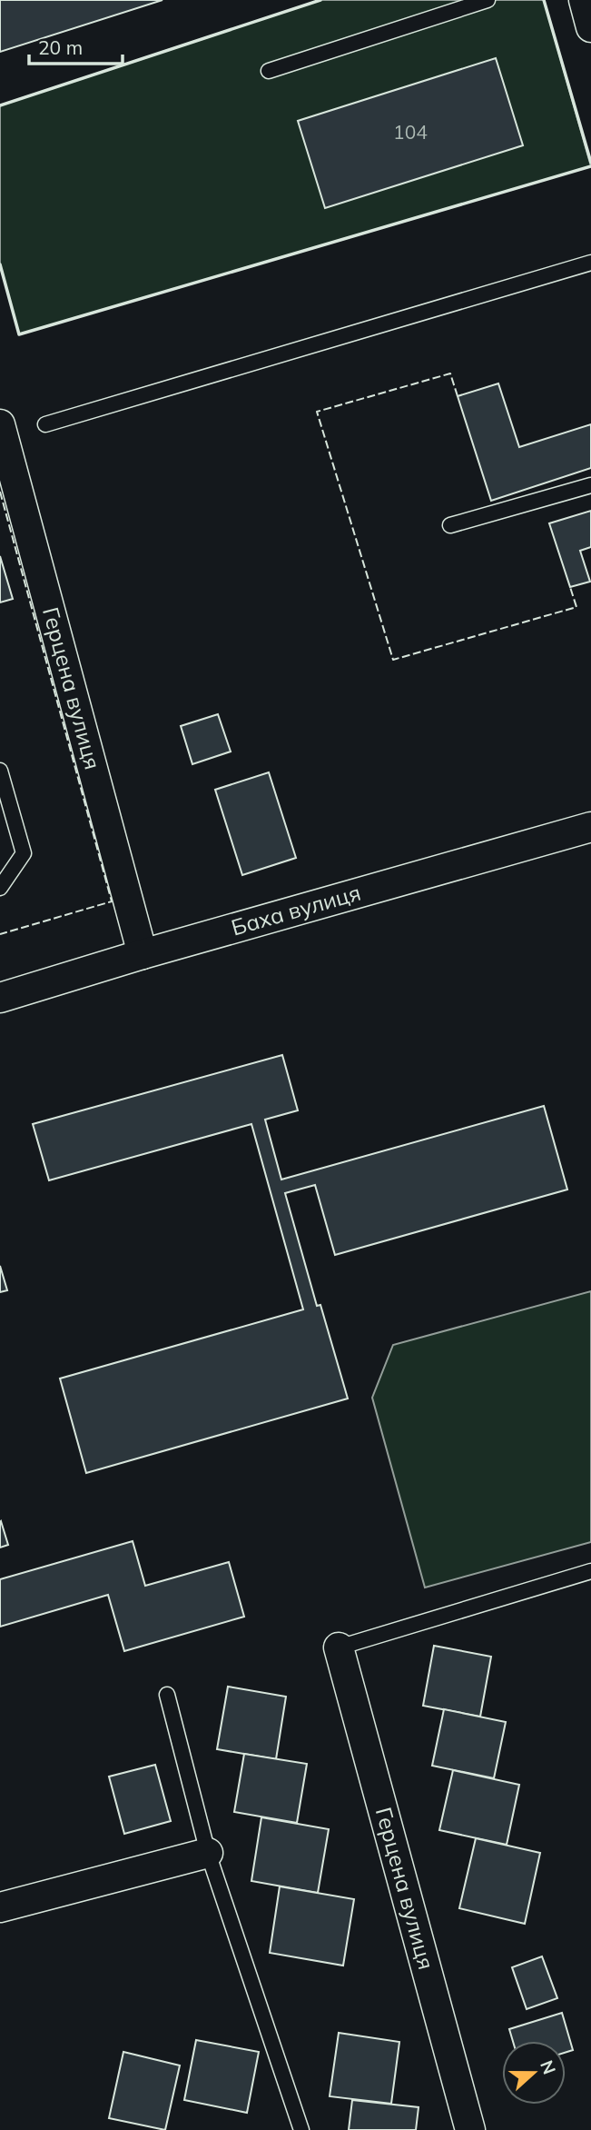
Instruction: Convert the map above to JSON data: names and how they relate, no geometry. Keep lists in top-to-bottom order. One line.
{"streets":{"street":["Герцена вулиця","Баха вулиця"]},"crossings":[["Герцена вулиця","Баха вулиця"]],"house_numbers":["104"],"scale_bar":"20 m","north":"right"}
